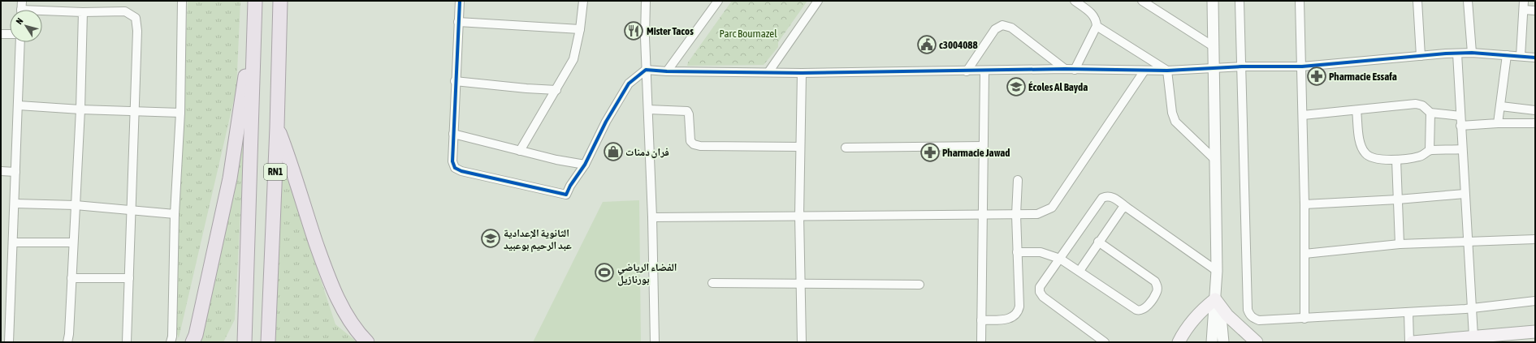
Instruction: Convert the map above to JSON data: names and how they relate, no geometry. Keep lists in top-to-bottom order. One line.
{"streets":{"highway":["RN1"]},"parks":["Parc Bournazel"],"places":{"restaurant":["Mister Tacos"],"public building":["c3004088"],"pharmacy":["Pharmacie Essafa","Pharmacie Jawad"],"school or university":["Écoles Al Bayda","الثانوية الإعدادية عبد الرحيم بوعبيد"],"shop":["فران دمنات"],"sports":["الفضاء الرياضي بورنازيل"]},"north":"top left"}
